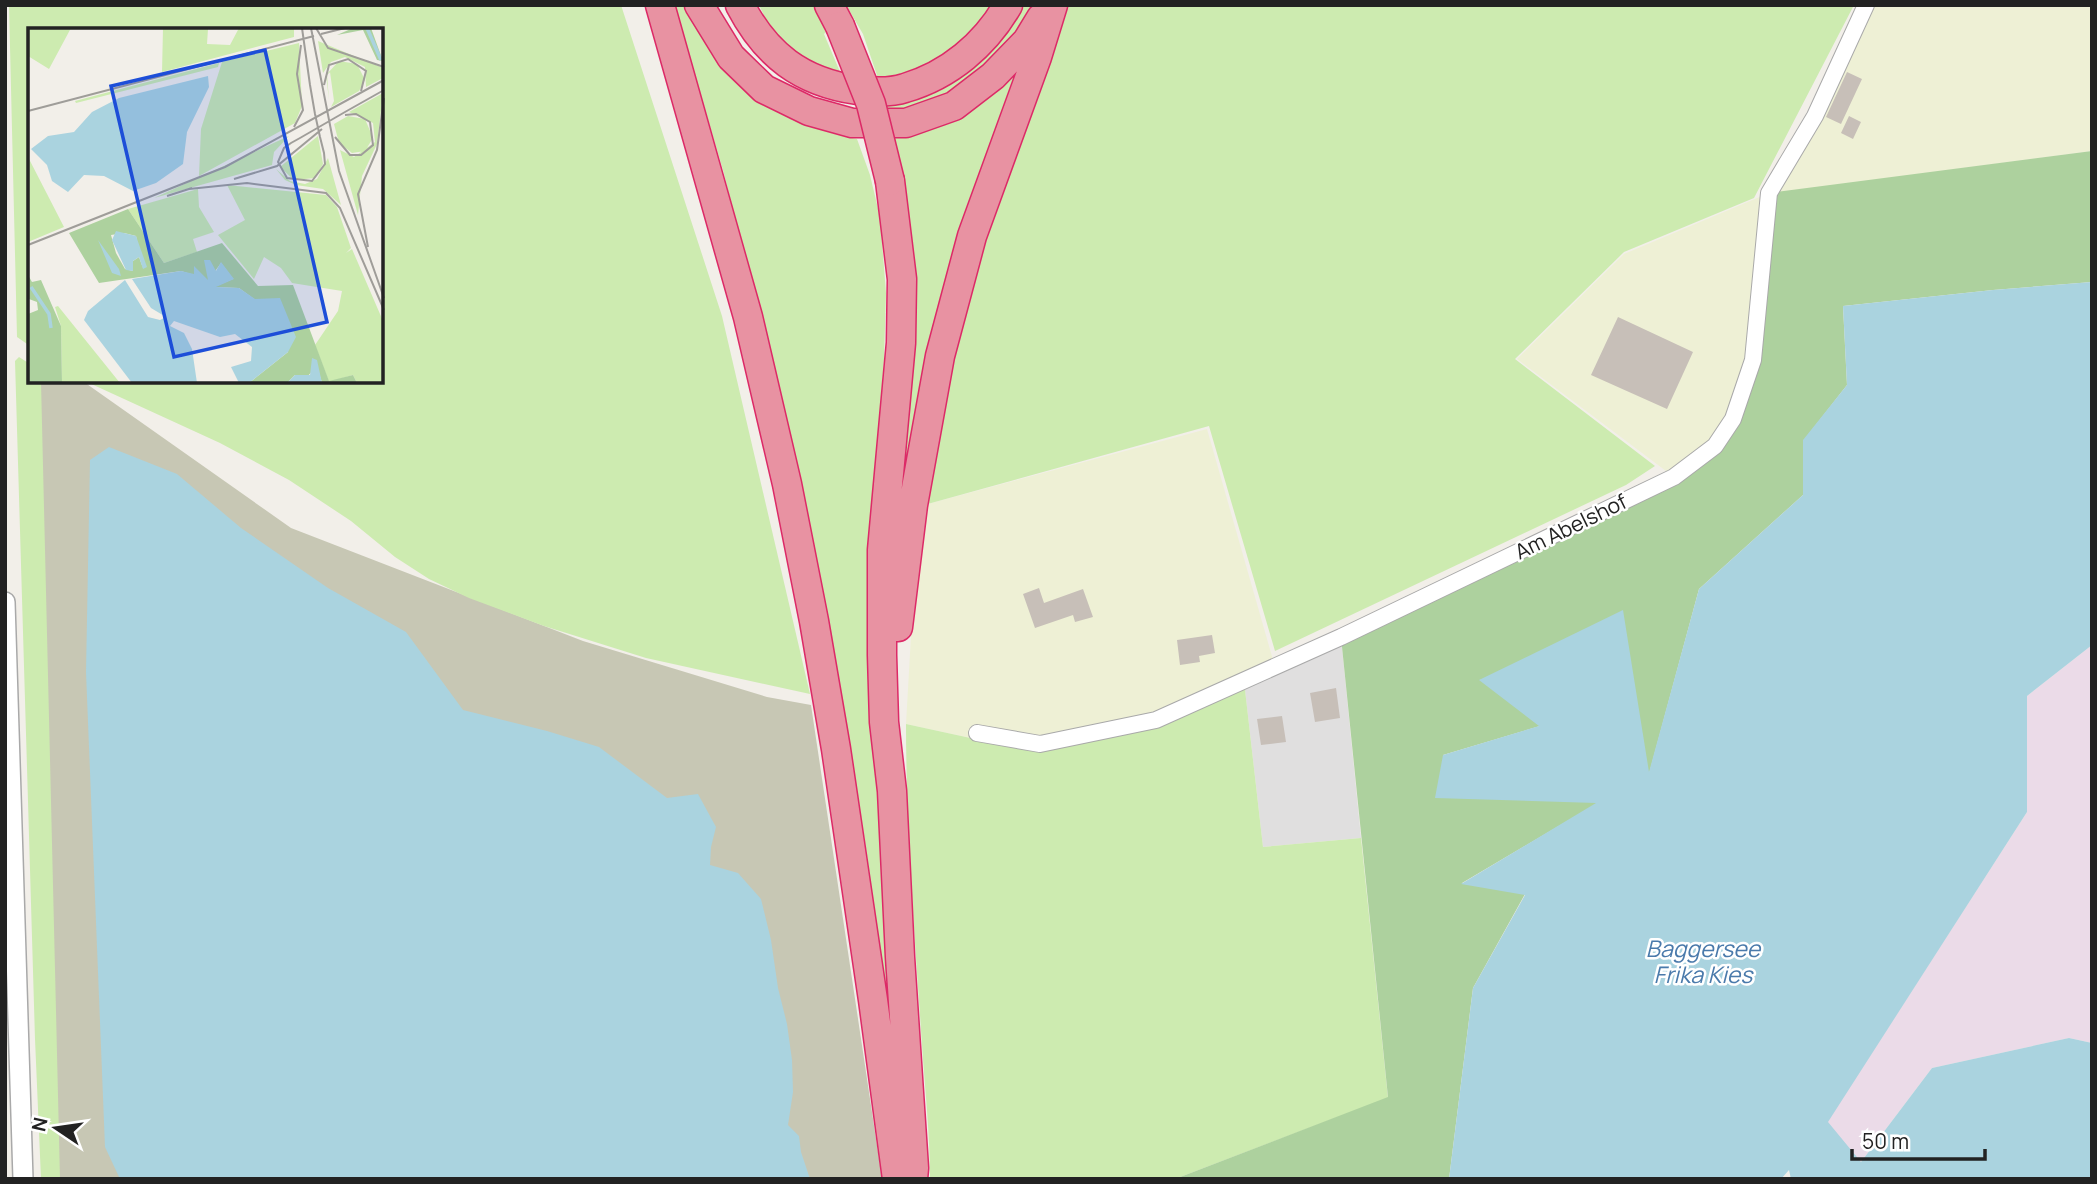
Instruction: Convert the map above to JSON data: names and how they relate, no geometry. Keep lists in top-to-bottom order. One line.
{"streets":{"street":["Am Abelshof"]},"water":["Baggersee Frika Kies"],"scale_bar":"50 m","north":"left"}
